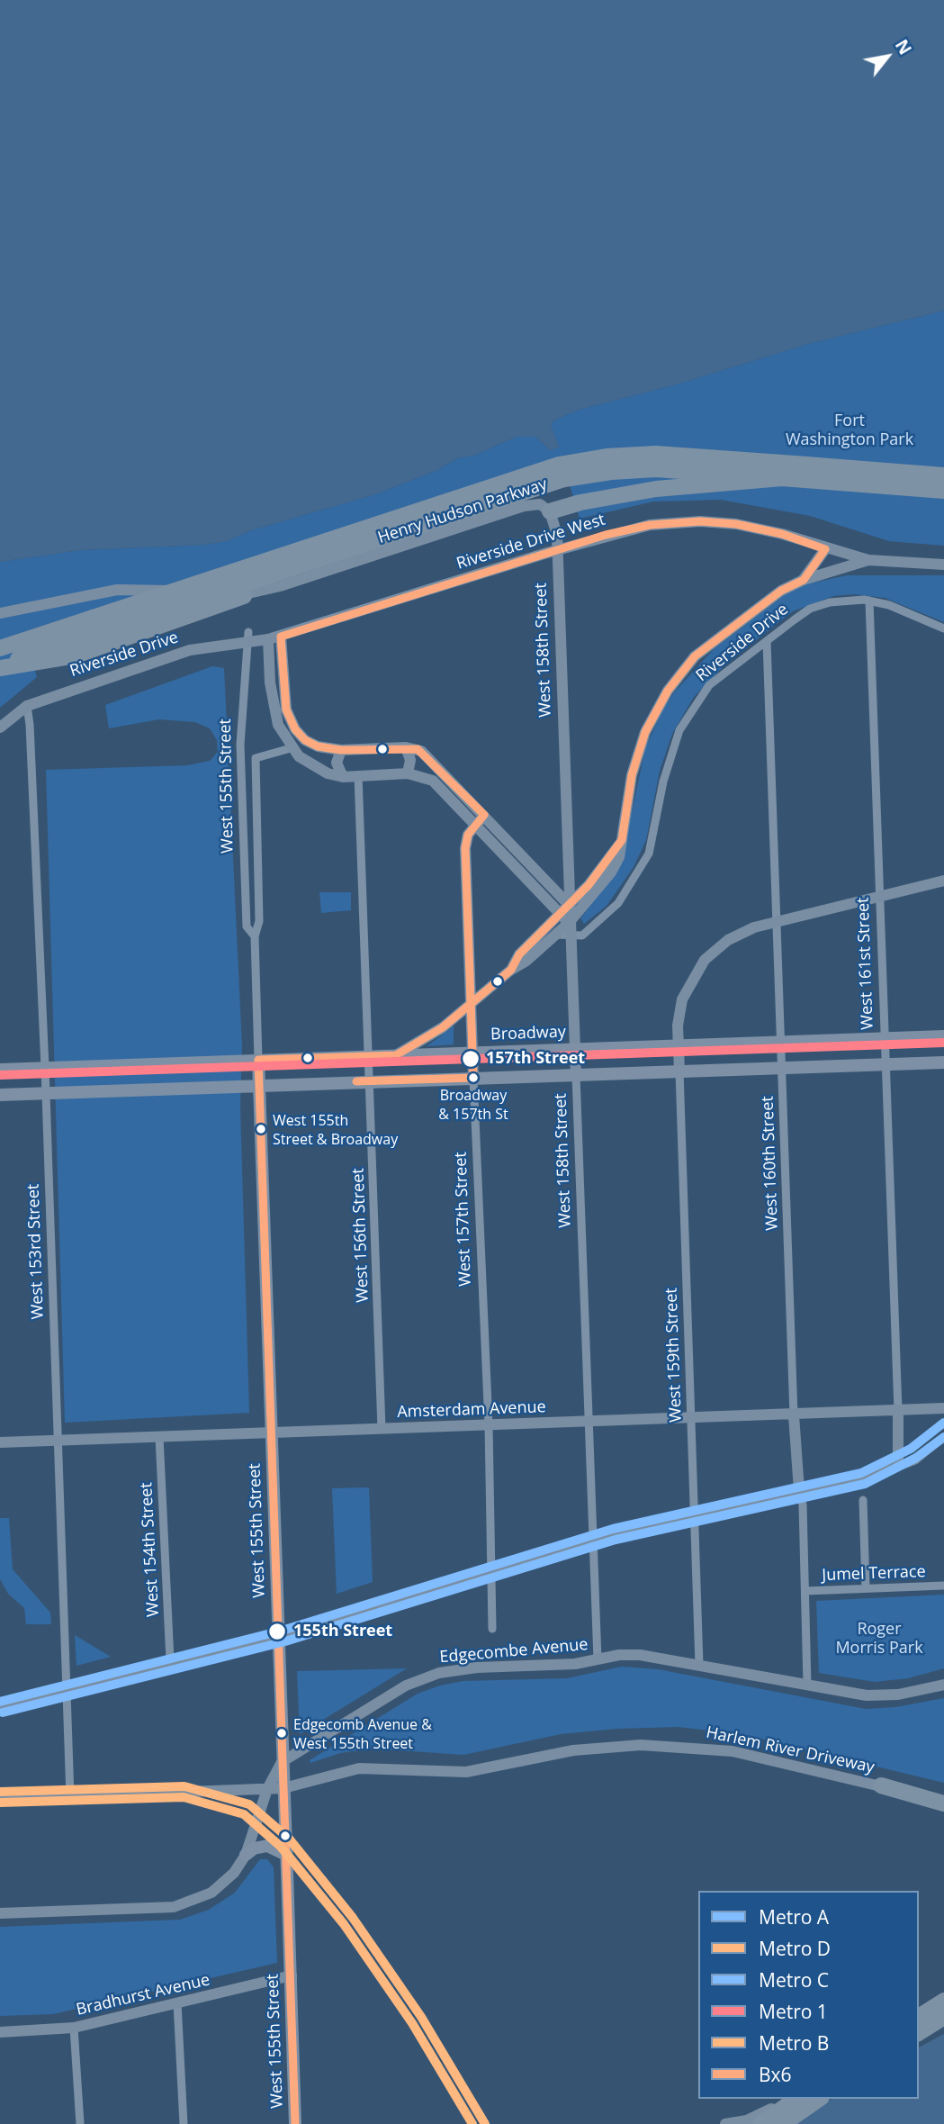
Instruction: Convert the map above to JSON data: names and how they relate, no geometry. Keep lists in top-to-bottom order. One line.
{"streets":{"highway":["Henry Hudson Parkway"],"main road":["Riverside Drive West","Riverside Drive","West 158th Street","West 155th Street","West 161st Street","Broadway","West 160th Street","West 157th Street","West 159th Street","Amsterdam Avenue","Edgecombe Avenue","Harlem River Driveway","Bradhurst Avenue"],"street":["West 156th Street","West 153rd Street","West 154th Street","Jumel Terrace"]},"crossings":[["Riverside Drive West","Riverside Drive"],["Riverside Drive","West 158th Street"],["Riverside Drive","West 161st Street"],["Riverside Drive","West 160th Street"],["Riverside Drive","West 153rd Street"],["West 158th Street","Broadway"],["West 158th Street","Amsterdam Avenue"],["West 158th Street","Edgecombe Avenue"],["West 155th Street","Broadway"],["West 155th Street","Amsterdam Avenue"],["West 155th Street","Edgecombe Avenue"],["West 155th Street","Harlem River Driveway"],["West 161st Street","Broadway"],["West 161st Street","West 159th Street"],["West 161st Street","Amsterdam Avenue"],["Broadway","West 160th Street"],["Broadway","West 157th Street"],["Broadway","West 156th Street"],["Broadway","West 153rd Street"],["Broadway","West 159th Street"],["West 160th Street","West 159th Street"],["West 160th Street","Amsterdam Avenue"],["West 160th Street","Jumel Terrace"],["West 160th Street","Edgecombe Avenue"],["West 157th Street","Amsterdam Avenue"],["West 156th Street","Amsterdam Avenue"],["West 153rd Street","Amsterdam Avenue"],["West 153rd Street","Harlem River Driveway"],["West 159th Street","Amsterdam Avenue"],["West 159th Street","Edgecombe Avenue"],["Amsterdam Avenue","West 154th Street"],["Edgecombe Avenue","Harlem River Driveway"]],"parks":["Fort Washington Park","Roger Morris Park"],"places":["157th Street","Broadway & 157th St","West 155th Street & Broadway","155th Street","Edgecomb Avenue & West 155th Street"],"lines":["transit line Bx6","metro line 1","metro line A","metro line C","metro line D","metro line B"],"legend":["Metro A","Metro D","Metro C","Metro 1","Metro B","Bx6"],"north":"top right"}
